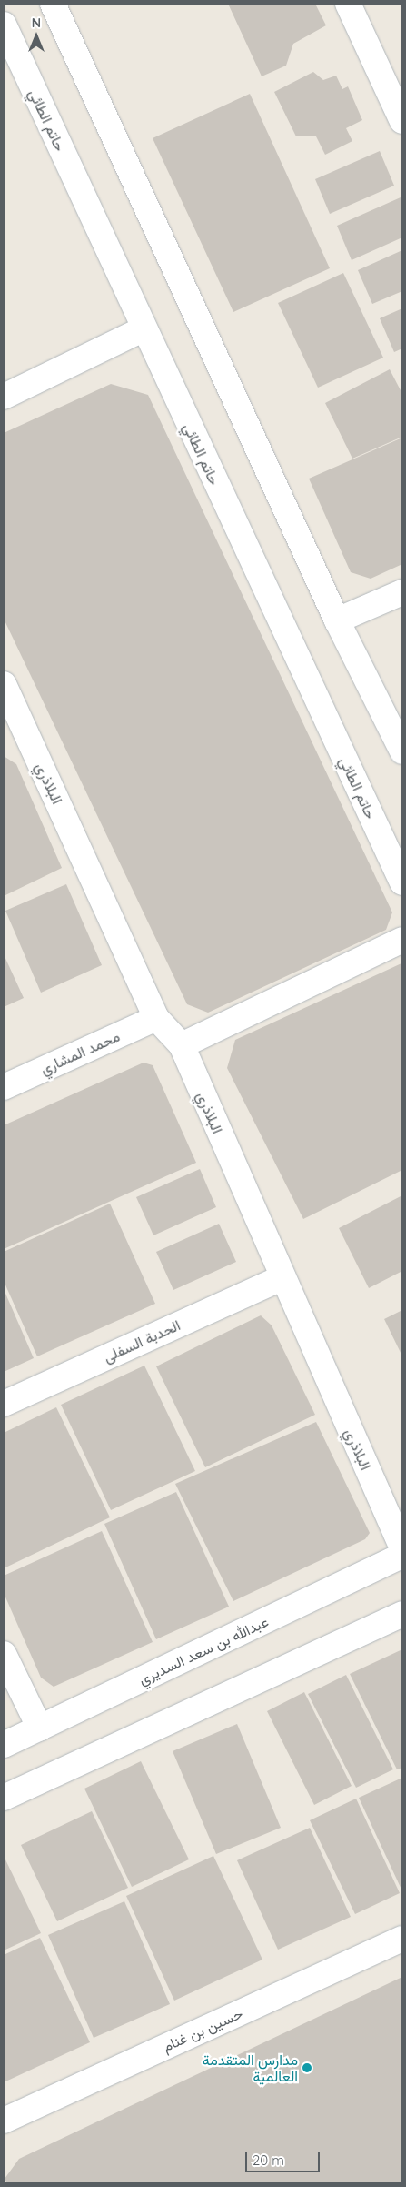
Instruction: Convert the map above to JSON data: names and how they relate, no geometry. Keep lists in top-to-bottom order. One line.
{"streets":{"street":["حاتم الطائي","البلاذري","محمد المشاري","الحدبة السفلى","عبدالله بن سعد السديري","حسين بن غنام"]},"crossings":[["البلاذري","محمد المشاري"],["البلاذري","الحدبة السفلى"]],"places":["مدارس المتقدمة العالمية"],"scale_bar":"20 m","north":"top"}
